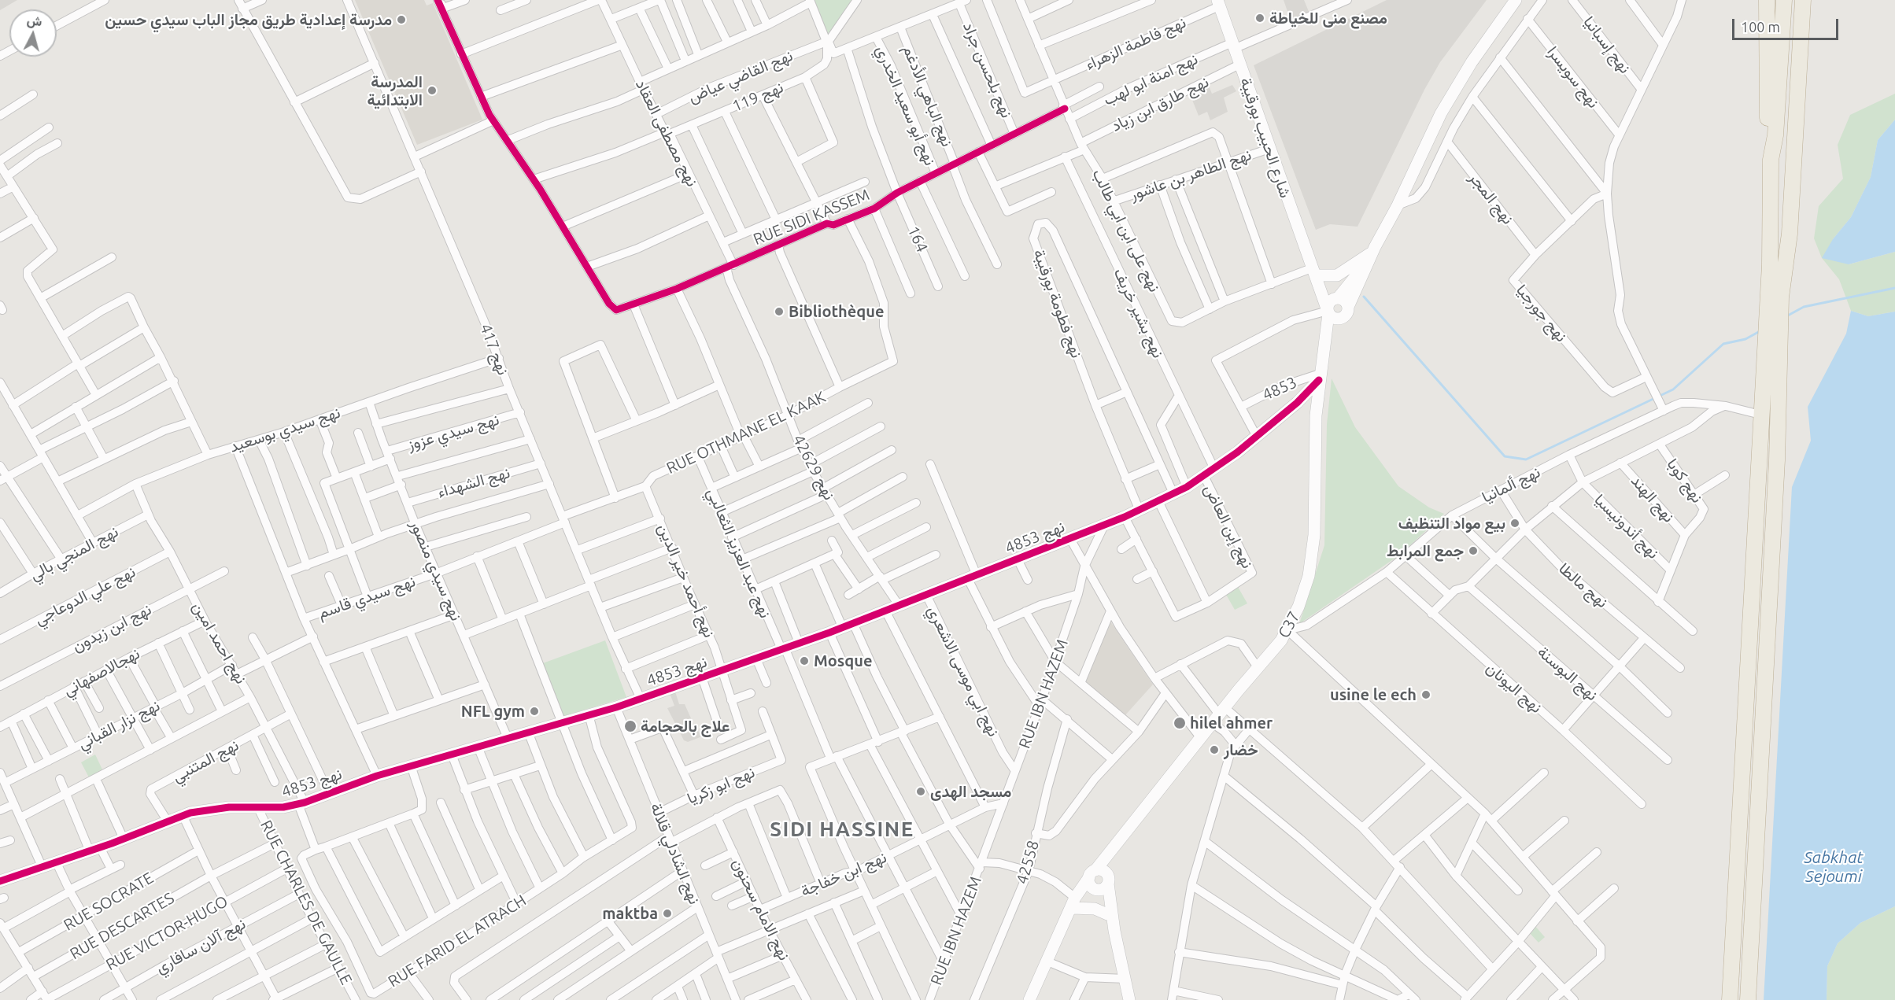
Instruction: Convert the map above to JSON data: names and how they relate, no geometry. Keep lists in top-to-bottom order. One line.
{"streets":{"main road":["شارع الحبيب بورقيبة","نهج 4853","C37"],"street":["نهج فاطمة الزهراء","نهج إسبانيا","نهج بلحسن جراد","نهج القاضي عياض","نهج سويسرا","نهج امنة ابو لهب","نهج الباهي الأدغم","نهج 119","نهج طارق ابن زياد","نهج أبو سعيد الخدري","نهج مصطفى العقاد","نهج الطاهر بن عاشور","نهج المجر","RUE SIDI KASSEM","نهج على ابن ابي طالب","164","نهج فطومة بورقيبة","نهج بشير خريف","نهج جورجيا","نهج 417","4853","نهج سيدي بوسعيد","نهج سيدي عزوز","RUE OTHMANE EL KAAK","نهج 42629","نهج كوبا","نهج الشهداء","نهج ألمانيا","نهج الهند","نهج إبن العاض","نهج أندونيسيا","نهج المنجي بالي","نهج عبد العزيز الثعالبي","نهج سيدي منصور","نهج أحمد خير الدين","نهج مالطا","نهج علي الدوعاجي","نهج سيدي قاسم","نهج ابن زيدون","نهج احمد امين","نهج ابي موسى الاشعري","نهجالاصفهاني","نهج البوسنة","نهج اليونان","RUE IBN HAZEM","نهج نزار القباني","نهج المتنبي","نهج ابو زكريا","نهج الشادلي قلالة","42558","نهج ابن خفاجة","RUE SOCRATE","RUE CHARLES DE GAULLE","نهج الامام سحنون","RUE DESCARTES","RUE VICTOR-HUGO","RUE FARID EL ATRACH","نهج آلان سافاري"]},"crossings":[["نهج فاطمة الزهراء","شارع الحبيب بورقيبة"],["نهج فاطمة الزهراء","نهج على ابن ابي طالب"],["نهج بلحسن جراد","نهج 119"],["نهج بلحسن جراد","RUE SIDI KASSEM"],["نهج القاضي عياض","نهج مصطفى العقاد"],["نهج امنة ابو لهب","شارع الحبيب بورقيبة"],["نهج امنة ابو لهب","نهج على ابن ابي طالب"],["نهج الباهي الأدغم","نهج 119"],["نهج الباهي الأدغم","RUE SIDI KASSEM"],["نهج 119","نهج أبو سعيد الخدري"],["نهج 119","نهج مصطفى العقاد"],["نهج 119","164"],["نهج طارق ابن زياد","شارع الحبيب بورقيبة"],["نهج طارق ابن زياد","نهج على ابن ابي طالب"],["نهج طارق ابن زياد","نهج بشير خريف"],["نهج أبو سعيد الخدري","RUE SIDI KASSEM"],["نهج مصطفى العقاد","RUE SIDI KASSEM"],["نهج مصطفى العقاد","نهج 42629"],["شارع الحبيب بورقيبة","نهج الطاهر بن عاشور"],["شارع الحبيب بورقيبة","نهج على ابن ابي طالب"],["نهج الطاهر بن عاشور","نهج على ابن ابي طالب"],["نهج المجر","نهج جورجيا"],["RUE SIDI KASSEM","نهج على ابن ابي طالب"],["RUE SIDI KASSEM","164"],["RUE SIDI KASSEM","RUE OTHMANE EL KAAK"],["RUE SIDI KASSEM","نهج 42629"],["نهج فطومة بورقيبة","نهج 4853"],["نهج بشير خريف","نهج إبن العاض"],["نهج بشير خريف","نهج 4853"],["نهج 417","نهج سيدي بوسعيد"],["نهج 417","نهج سيدي عزوز"],["نهج 417","RUE OTHMANE EL KAAK"],["نهج 417","نهج الشهداء"],["نهج 417","نهج 4853"],["نهج 417","نهج سيدي قاسم"],["4853","نهج 4853"],["4853","C37"],["نهج سيدي بوسعيد","نهج سيدي منصور"],["نهج سيدي بوسعيد","نهج احمد امين"],["نهج سيدي عزوز","نهج سيدي منصور"],["RUE OTHMANE EL KAAK","نهج 42629"],["RUE OTHMANE EL KAAK","نهج عبد العزيز الثعالبي"],["RUE OTHMANE EL KAAK","نهج أحمد خير الدين"],["RUE OTHMANE EL KAAK","نهج سيدي قاسم"],["نهج 42629","نهج 4853"],["نهج كوبا","نهج الهند"],["نهج الشهداء","نهج سيدي منصور"],["نهج ألمانيا","نهج أندونيسيا"],["نهج ألمانيا","نهج مالطا"],["نهج ألمانيا","C37"],["نهج ألمانيا","نهج اليونان"],["نهج إبن العاض","نهج 4853"],["نهج 4853","نهج عبد العزيز الثعالبي"],["نهج 4853","نهج سيدي منصور"],["نهج 4853","نهج أحمد خير الدين"],["نهج 4853","نهج سيدي قاسم"],["نهج 4853","C37"],["نهج 4853","نهج احمد امين"],["نهج 4853","نهج ابي موسى الاشعري"],["نهج 4853","RUE IBN HAZEM"],["نهج 4853","نهج المتنبي"],["نهج 4853","نهج الشادلي قلالة"],["نهج 4853","RUE CHARLES DE GAULLE"],["نهج 4853","RUE FARID EL ATRACH"],["نهج المنجي بالي","نهج احمد امين"],["نهج عبد العزيز الثعالبي","RUE IBN HAZEM"],["نهج عبد العزيز الثعالبي","نهج ابن خفاجة"],["نهج سيدي منصور","نهج سيدي قاسم"],["نهج علي الدوعاجي","نهج احمد امين"],["نهج ابن زيدون","نهج احمد امين"],["نهج احمد امين","نهجالاصفهاني"],["نهج احمد امين","نهج نزار القباني"],["نهج احمد امين","نهج المتنبي"],["نهج ابي موسى الاشعري","RUE IBN HAZEM"],["RUE IBN HAZEM","نهج ابن خفاجة"],["نهج ابو زكريا","نهج الشادلي قلالة"],["نهج ابن خفاجة","نهج الامام سحنون"],["RUE CHARLES DE GAULLE","RUE DESCARTES"],["RUE CHARLES DE GAULLE","RUE VICTOR-HUGO"],["RUE CHARLES DE GAULLE","نهج آلان سافاري"]],"districts":["SIDI HASSINE"],"water":["Sabkhat Sejoumi"],"places":["مصنع منى للخياطة","مدرسة إعدادية طريق مجاز الباب سيدي حسين","المدرسة الابتدائية","Bibliothèque","بيع مواد التنظيف","جمع المرابط","Mosque","usine le ech","NFL gym","hilel ahmer","علاج بالحجامة","خضار","مسجد الهدى","maktba"],"scale_bar":"100 m","north":"top"}
